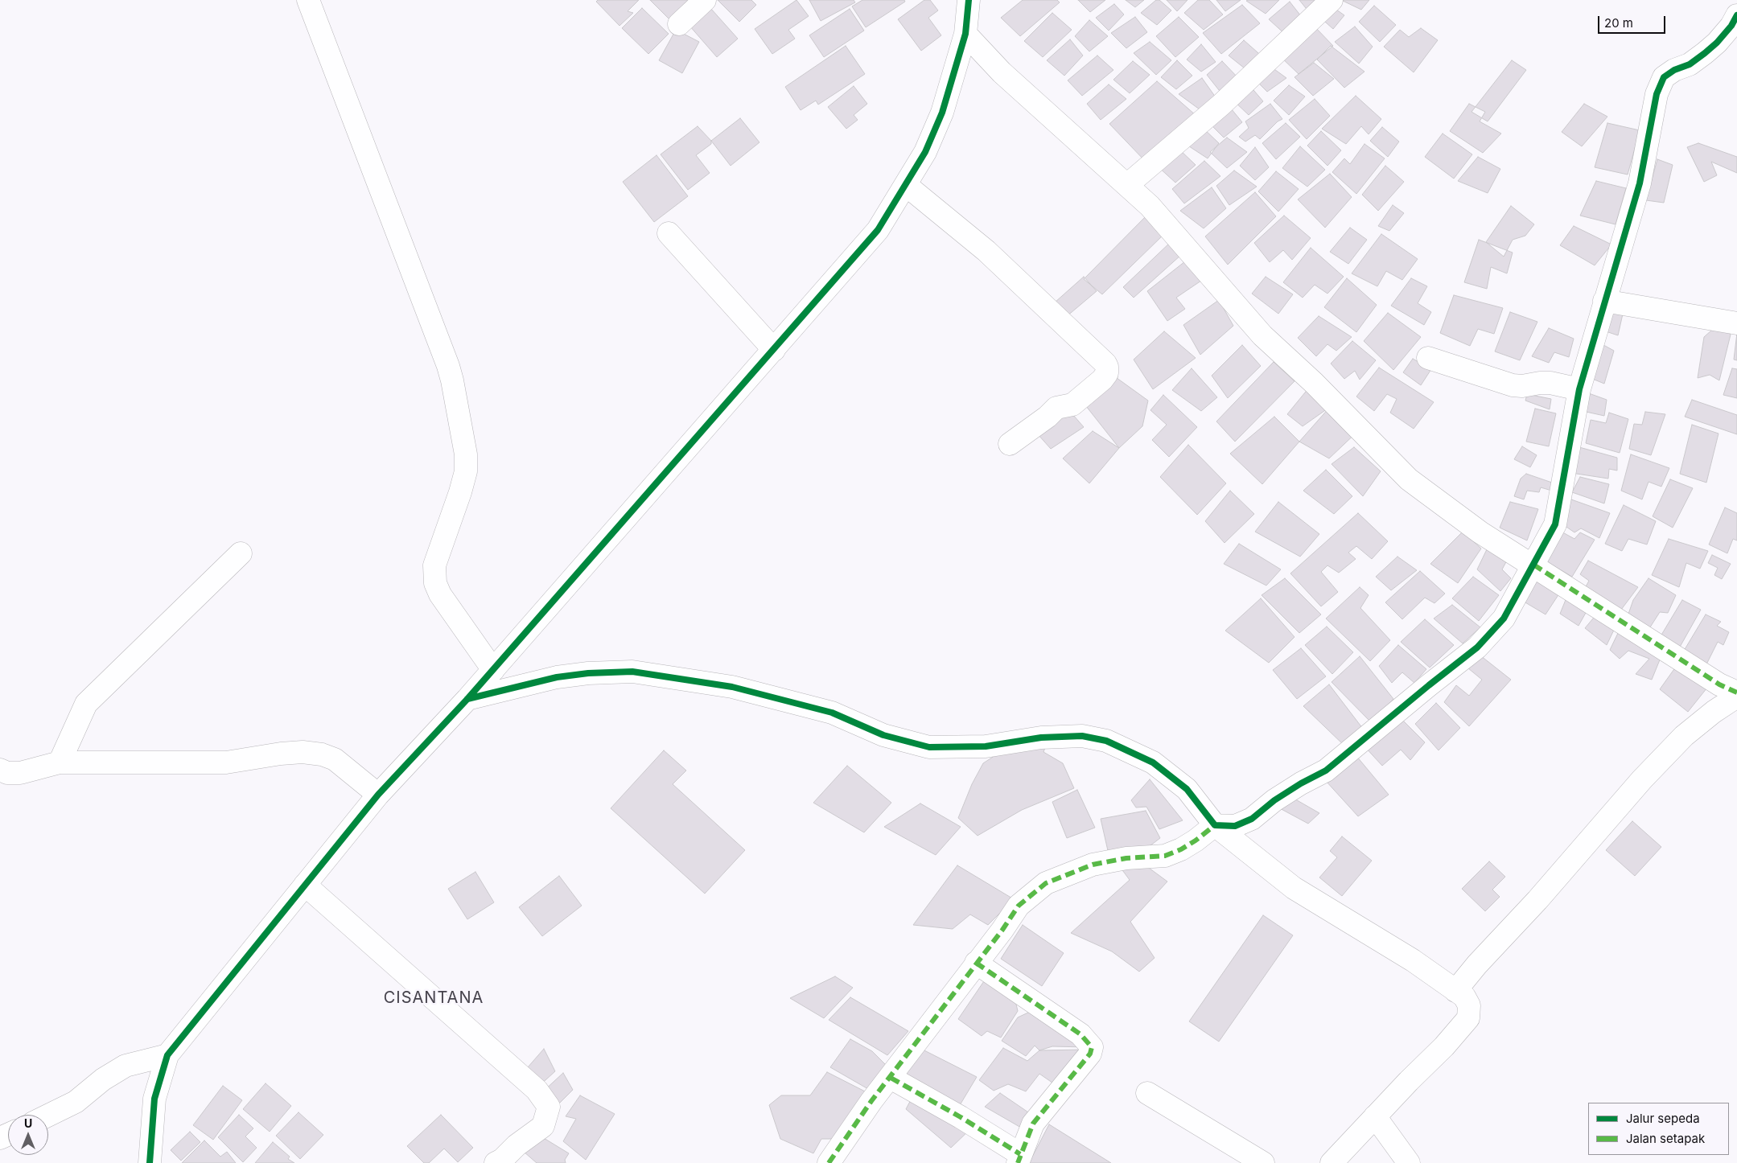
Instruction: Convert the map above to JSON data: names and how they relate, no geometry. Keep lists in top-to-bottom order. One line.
{"districts":["CISANTANA"],"legend":["Jalur sepeda","Jalan setapak"],"scale_bar":"20 m","north":"top"}
